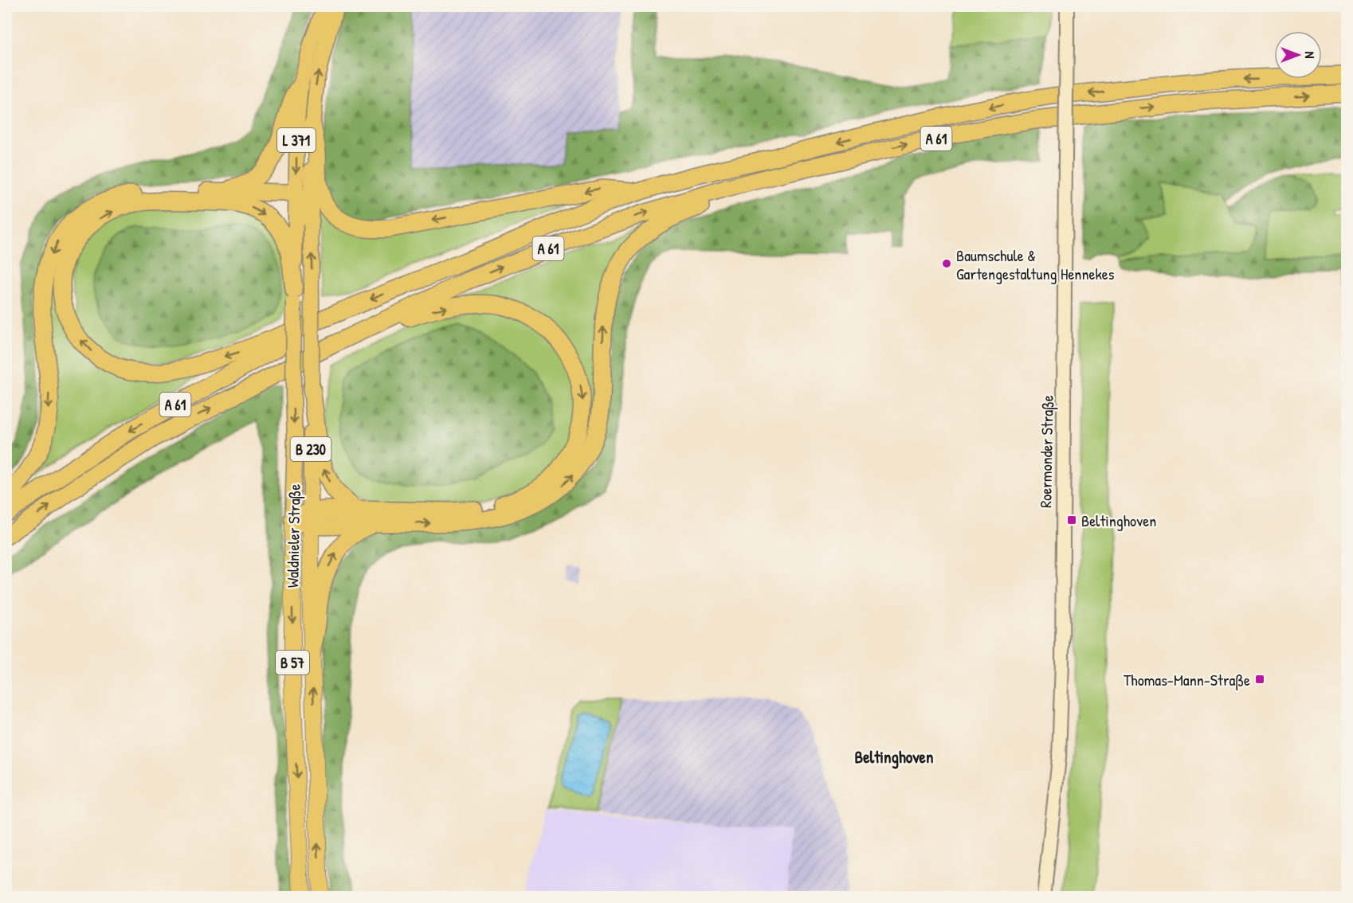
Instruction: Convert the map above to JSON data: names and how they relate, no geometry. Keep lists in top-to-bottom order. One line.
{"streets":{"highway":["A 61","Waldnieler Straße","B 57"],"main road":["L 371","B 230","Roermonder Straße"]},"districts":["Beltinghoven"],"places":{"other":["Baumschule & Gartengestaltung Hennekes"],"transit":["Beltinghoven","Thomas-Mann-Straße"]},"north":"right"}
